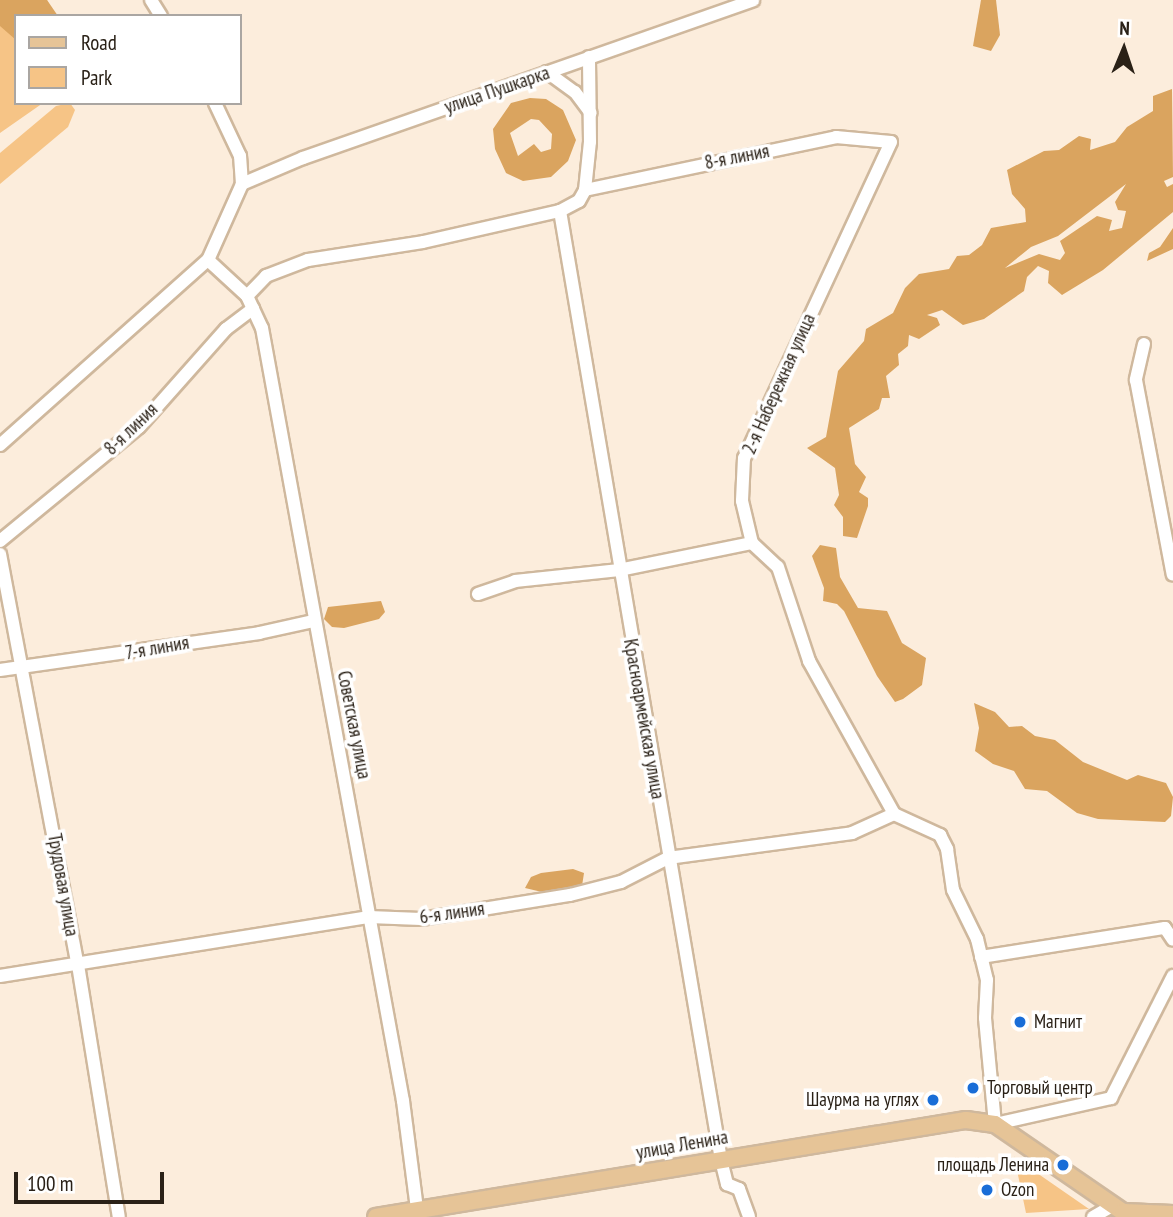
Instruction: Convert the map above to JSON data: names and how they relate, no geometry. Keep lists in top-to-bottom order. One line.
{"streets":{"main road":["улица Ленина"],"street":["улица Пушкарка","8-я линия","2-я Набережная улица","7-я линия","Красноармейская улица","Советская улица","Трудовая улица","6-я линия"]},"crossings":[["8-я линия","2-я Набережная улица"],["8-я линия","Советская улица"],["7-я линия","Советская улица"],["7-я линия","Трудовая улица"],["Красноармейская улица","6-я линия"],["Красноармейская улица","улица Ленина"],["Советская улица","6-я линия"],["Советская улица","улица Ленина"],["Трудовая улица","6-я линия"]],"places":["Магнит","Торговый центр","Шаурма на углях","площадь Ленина","Ozon"],"legend":["Road","Park"],"scale_bar":"100 m","north":"top"}
